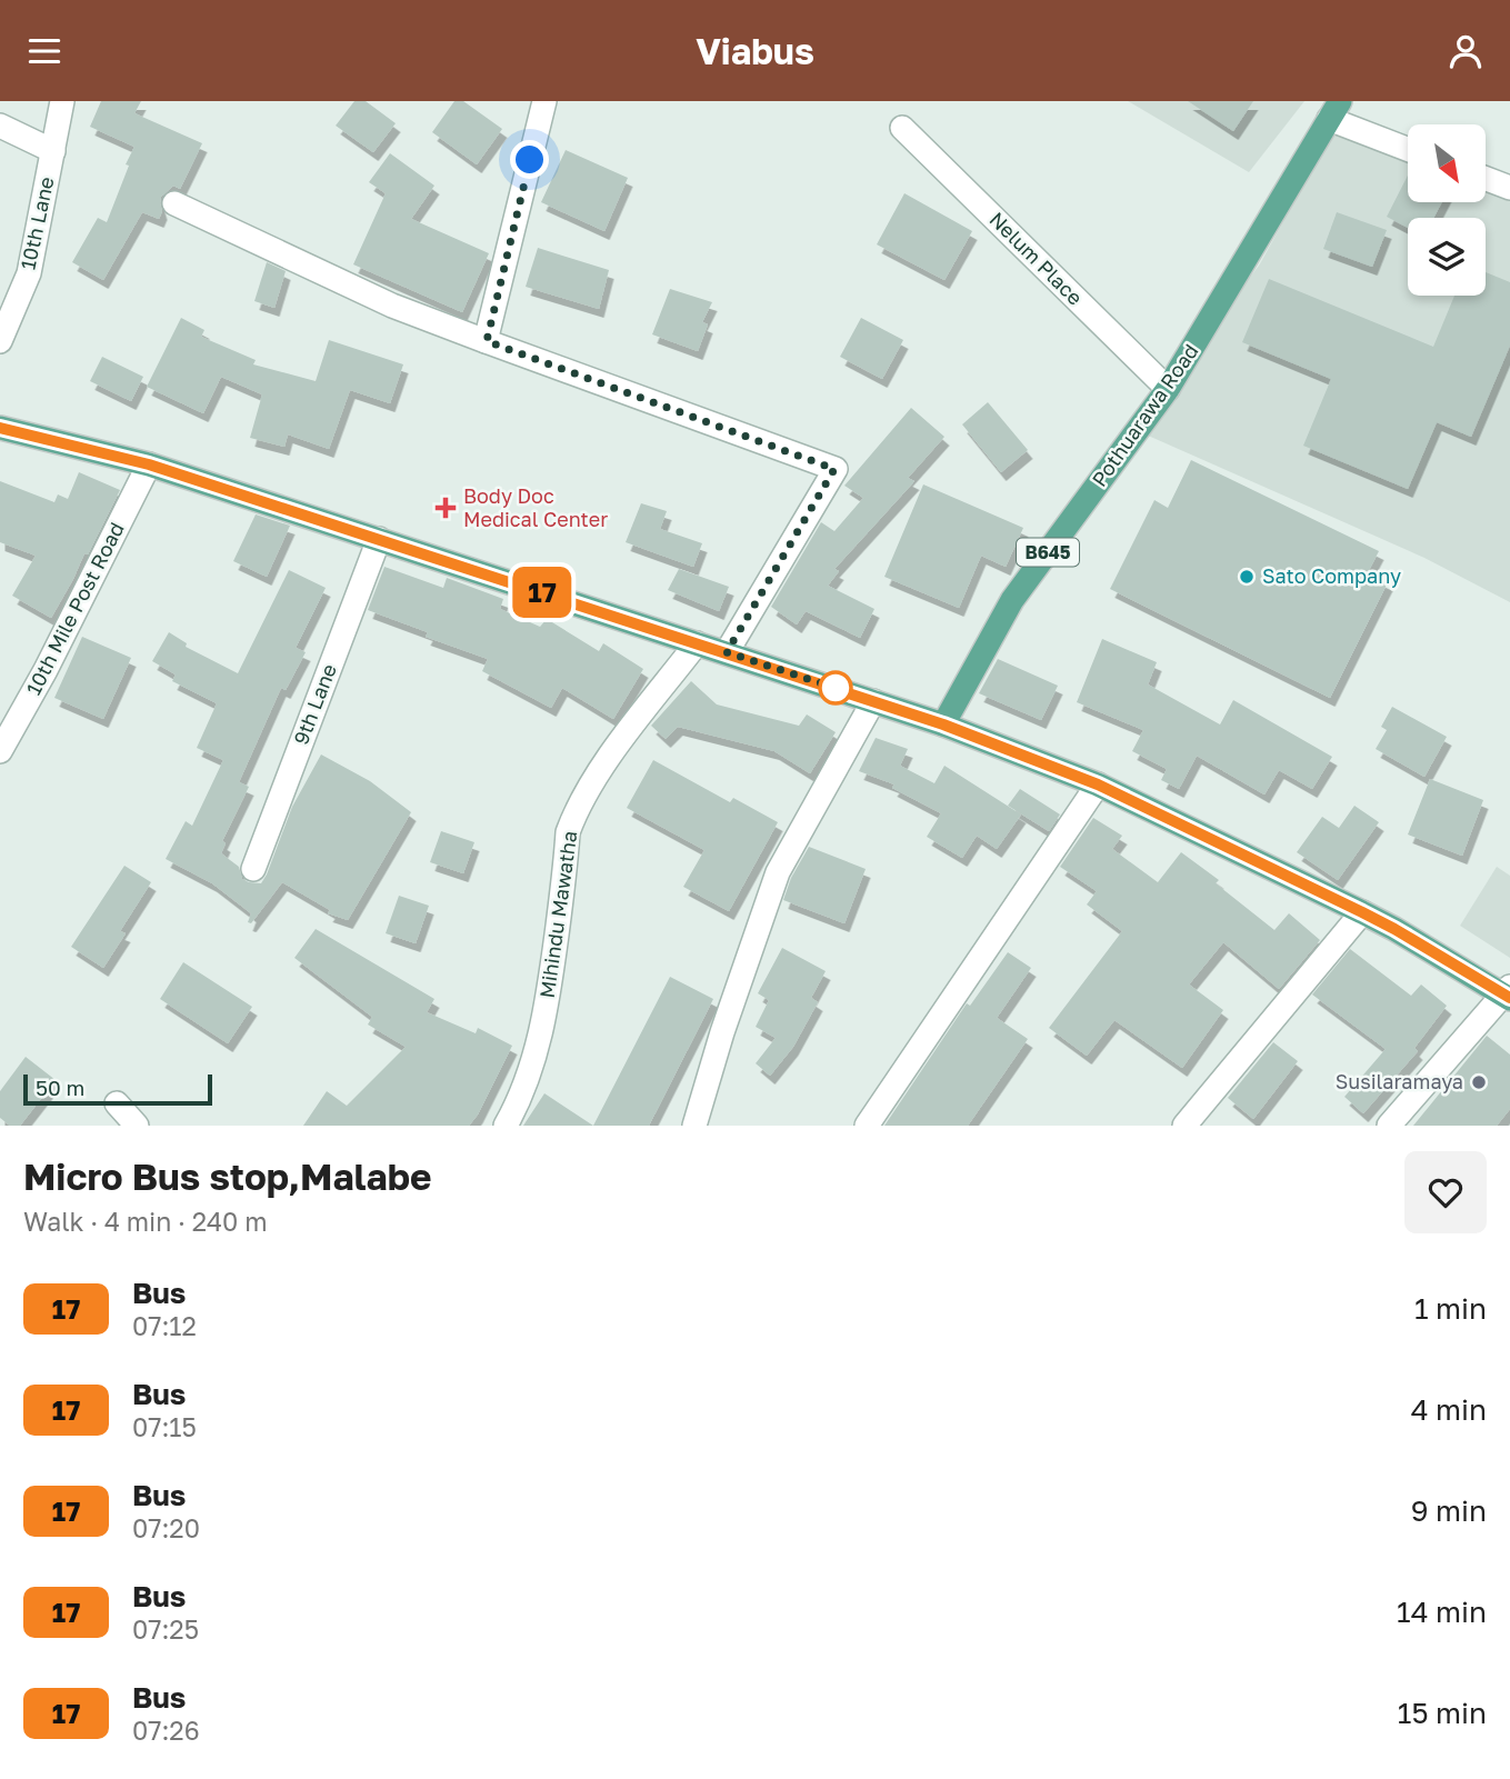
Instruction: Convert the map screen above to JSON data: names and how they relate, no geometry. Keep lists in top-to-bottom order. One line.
{"streets":{"main road":["Pothuarawa Road","B645"],"street":["10th Lane","Nelum Place","10th Mile Post Road","9th Lane","Mihindu Mawatha"]},"crossings":[["Nelum Place","Pothuarawa Road"]],"places":{"health":["Body Doc Medical Center"],"other":["Sato Company","Susilaramaya"]},"lines":["bus line 17"],"scale_bar":"50 m","north":"bottom right","page":{"header":"Viabus","on_map":"17","scale":"50 m","heading":["Micro Bus stop,Malabe","Walk · 4 min · 240 m"],"list":[{"mark":"17","name":"Bus","note":"07:12","value":"1 min"},{"mark":"17","name":"Bus","note":"07:15","value":"4 min"},{"mark":"17","name":"Bus","note":"07:20","value":"9 min"},{"mark":"17","name":"Bus","note":"07:25","value":"14 min"},{"mark":"17","name":"Bus","note":"07:26","value":"15 min"}]}}
